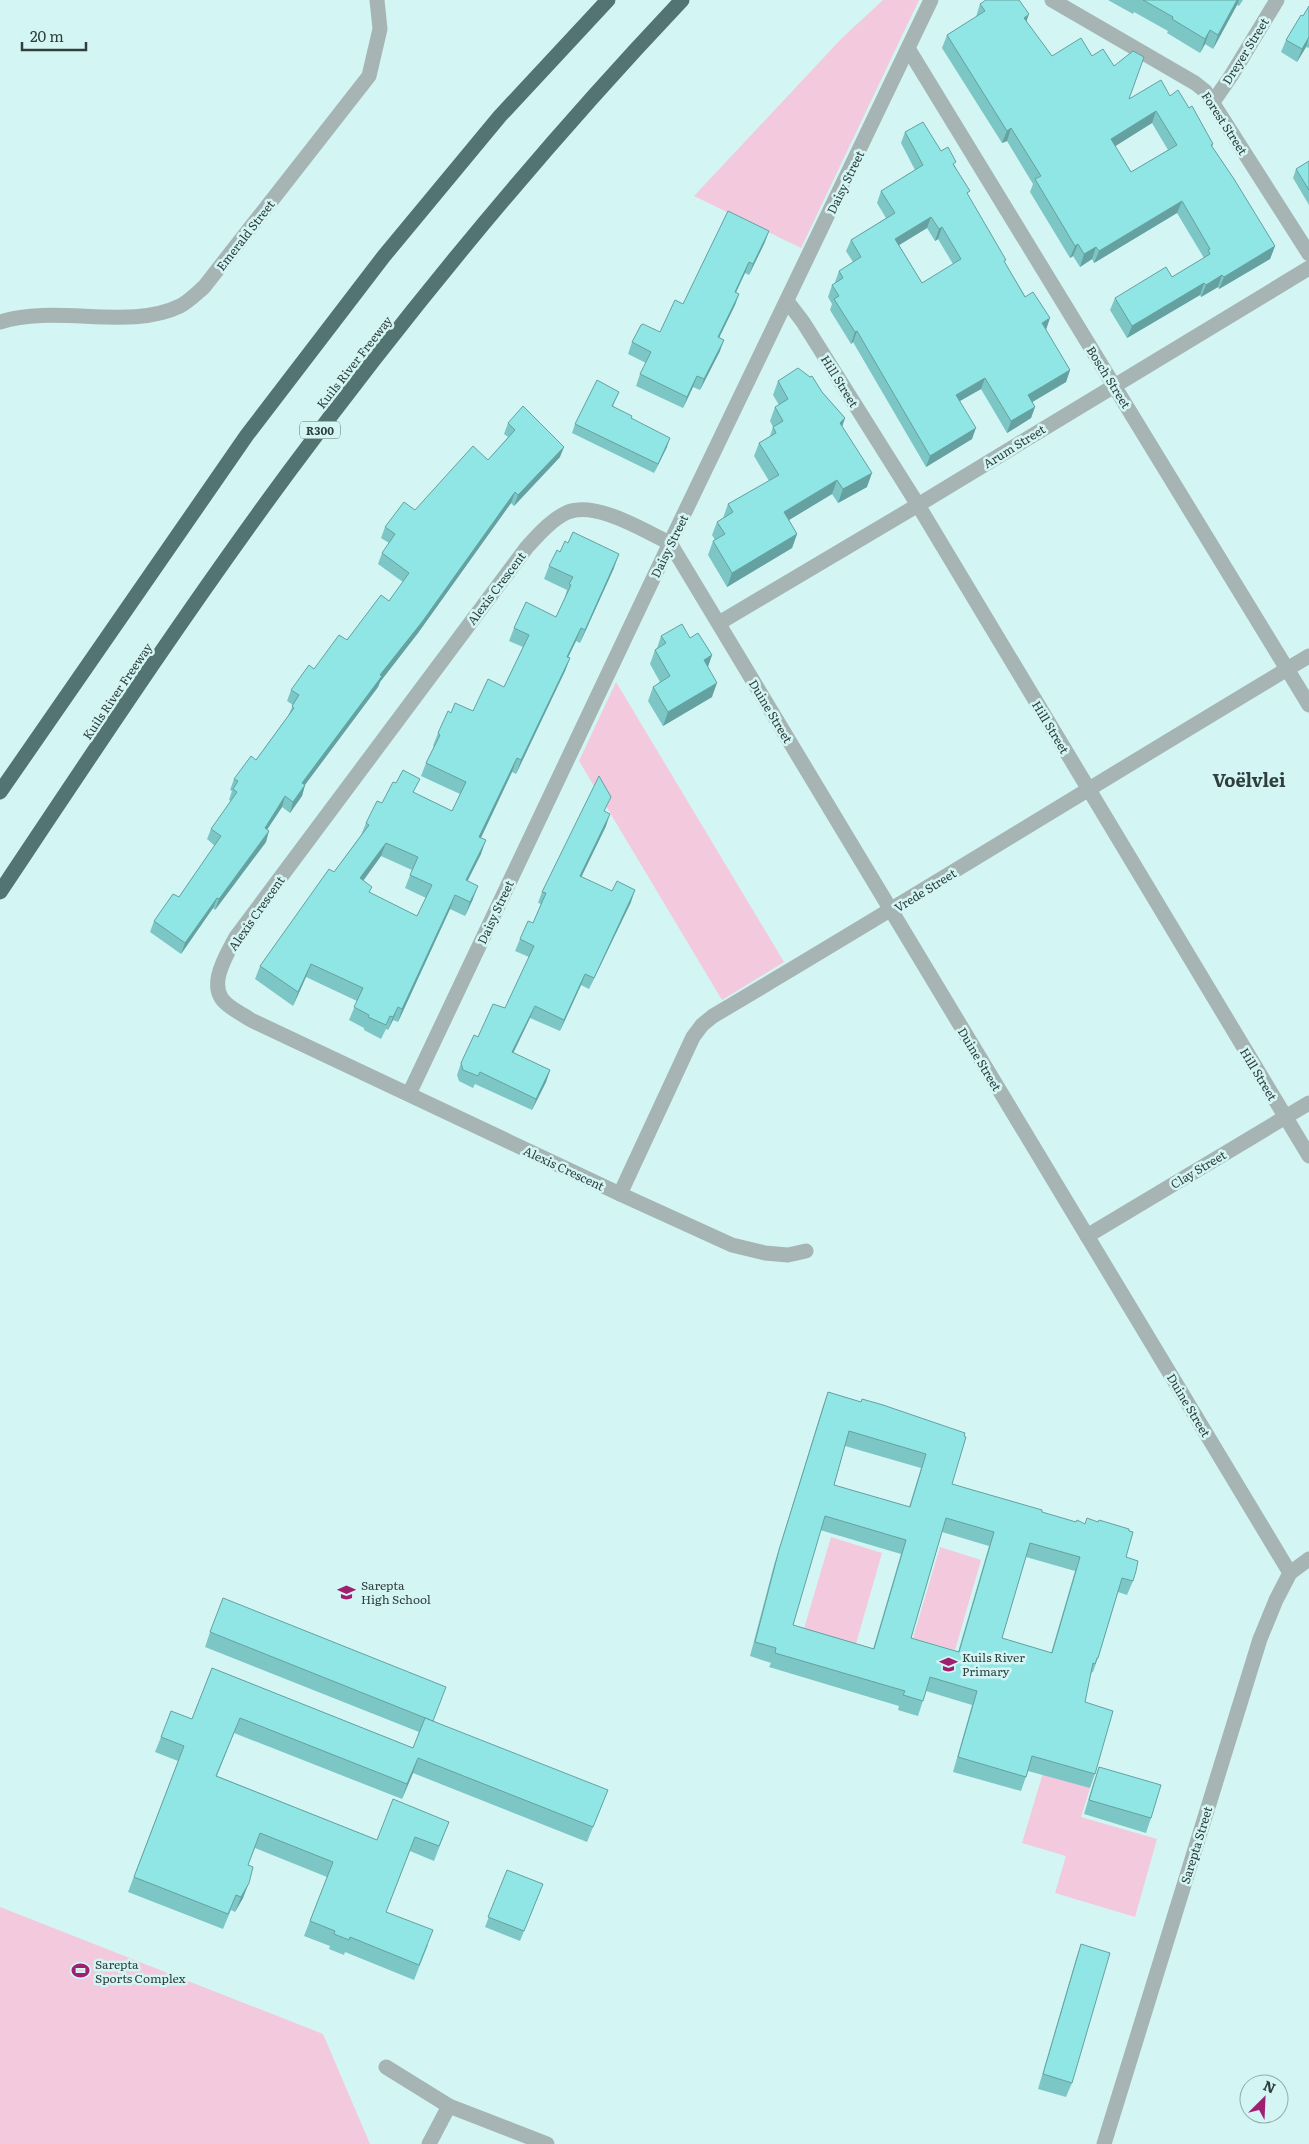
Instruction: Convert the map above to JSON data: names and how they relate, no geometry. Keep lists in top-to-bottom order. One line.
{"streets":{"highway":["Kuils River Freeway","R300"],"street":["Dreyer Street","Forest Street","Daisy Street","Emerald Street","Bosch Street","Hill Street","Arum Street","Alexis Crescent","Duine Street","Vrede Street","Clay Street","Sarepta Street"]},"crossings":[["Dreyer Street","Forest Street"],["Daisy Street","Bosch Street"],["Daisy Street","Hill Street"],["Daisy Street","Alexis Crescent"],["Daisy Street","Duine Street"],["Bosch Street","Arum Street"],["Bosch Street","Vrede Street"],["Hill Street","Arum Street"],["Hill Street","Vrede Street"],["Hill Street","Clay Street"],["Arum Street","Duine Street"],["Alexis Crescent","Duine Street"],["Alexis Crescent","Vrede Street"],["Duine Street","Vrede Street"],["Duine Street","Clay Street"],["Duine Street","Sarepta Street"]],"districts":["Voëlvlei"],"places":{"school or university":["Sarepta High School","Kuils River Primary"],"sports":["Sarepta Sports Complex"]},"scale_bar":"20 m","north":"top right"}
